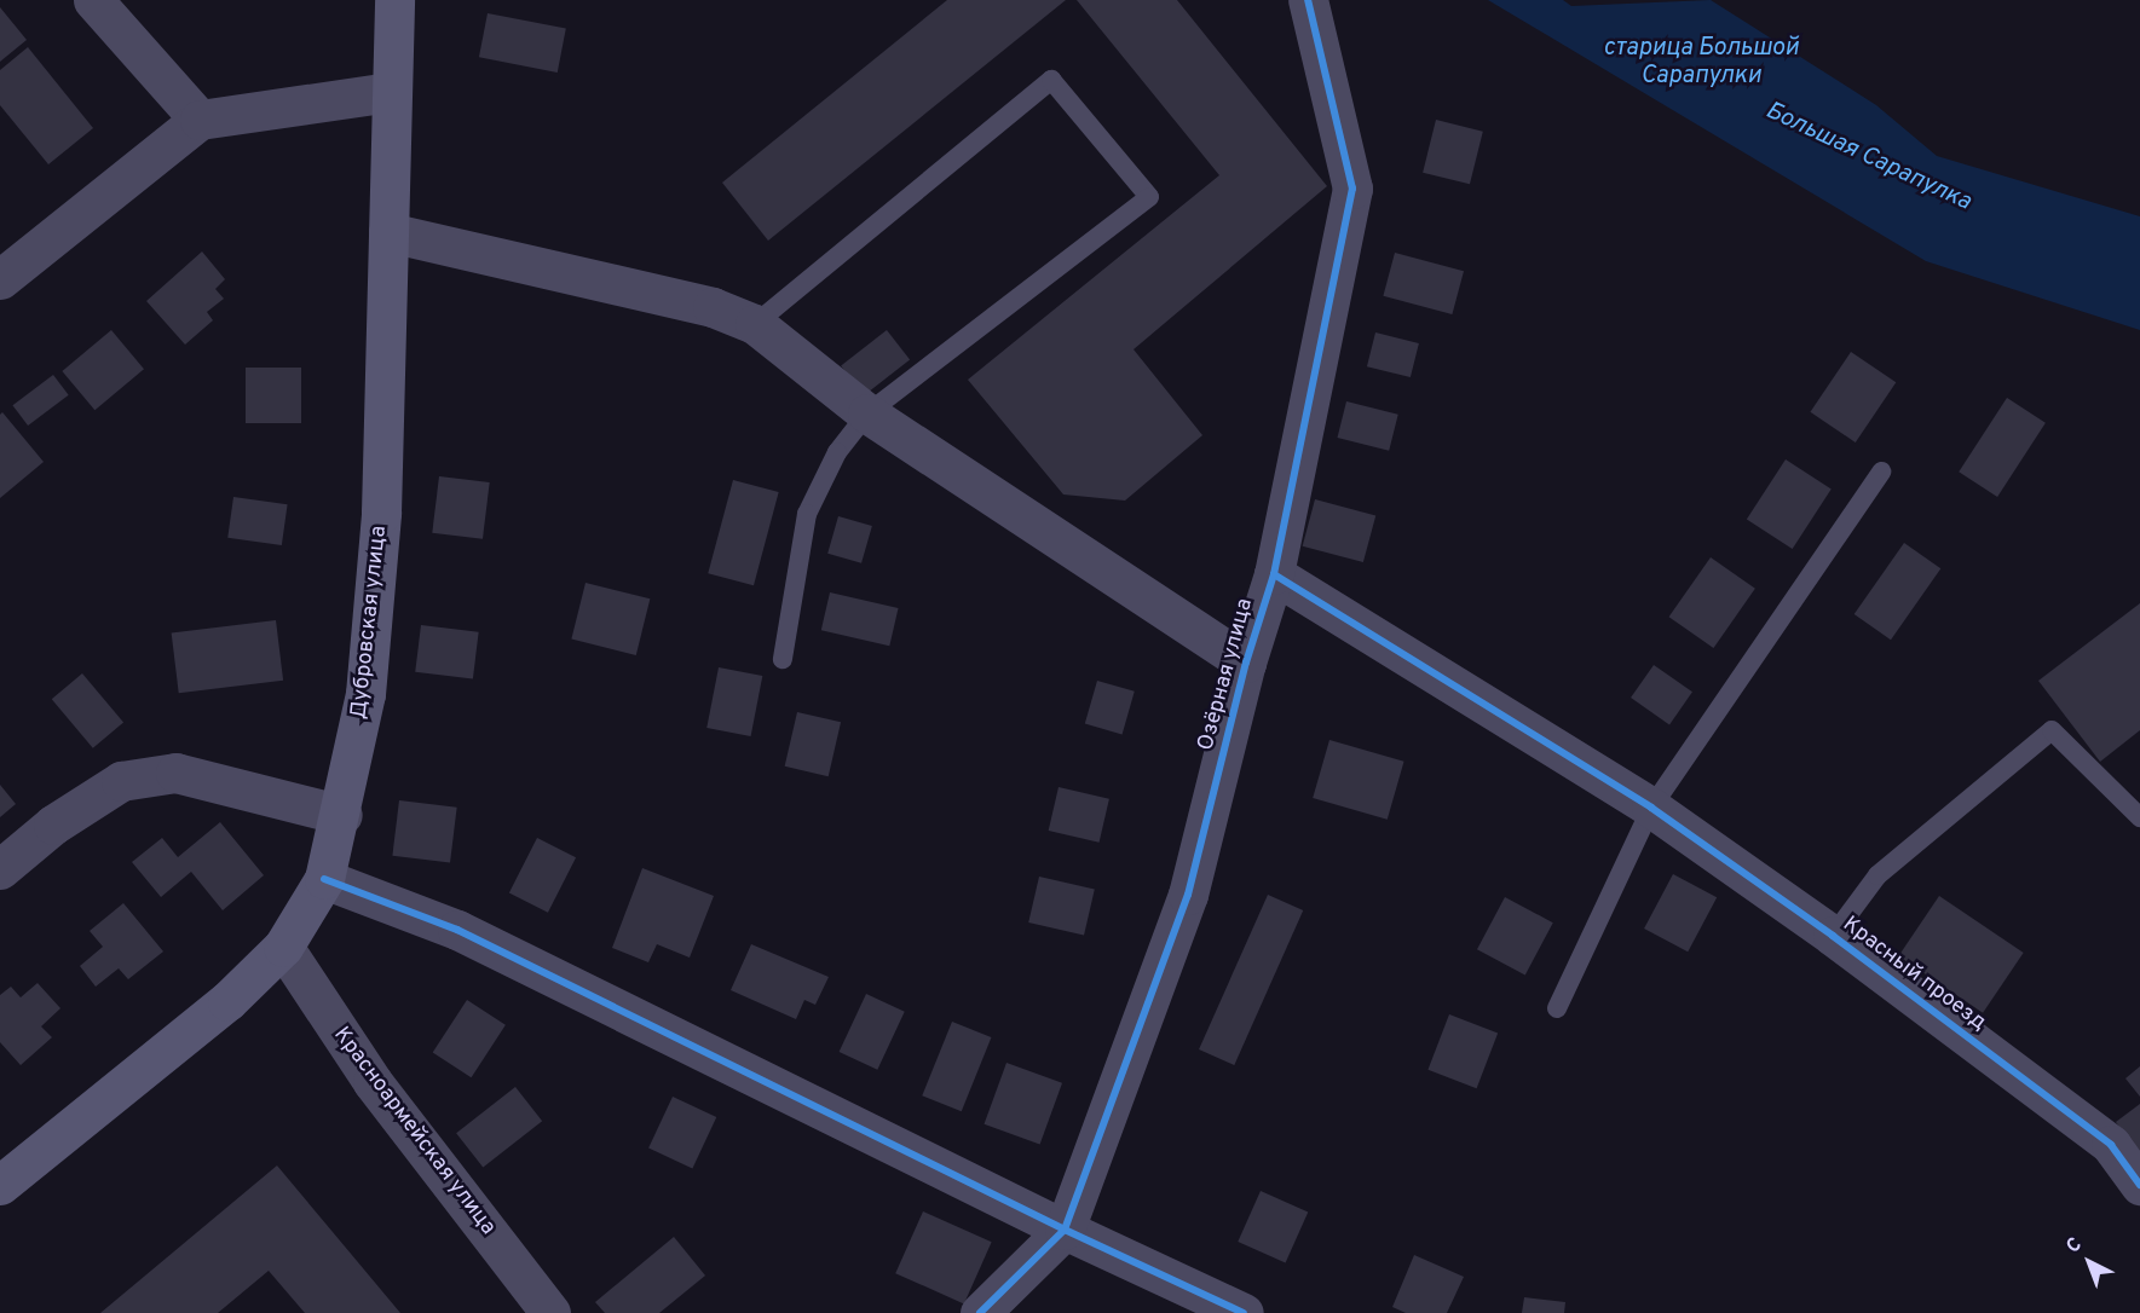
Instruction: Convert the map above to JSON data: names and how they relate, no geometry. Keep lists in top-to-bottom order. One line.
{"streets":{"main road":["Дубровская улица"],"street":["Озёрная улица","Красный проезд","Красноармейская улица"]},"crossings":[["Дубровская улица","Красноармейская улица"],["Озёрная улица","Красный проезд"]],"water":["старица Большой Сарапулки","Большая Сарапулка"],"north":"top left"}
